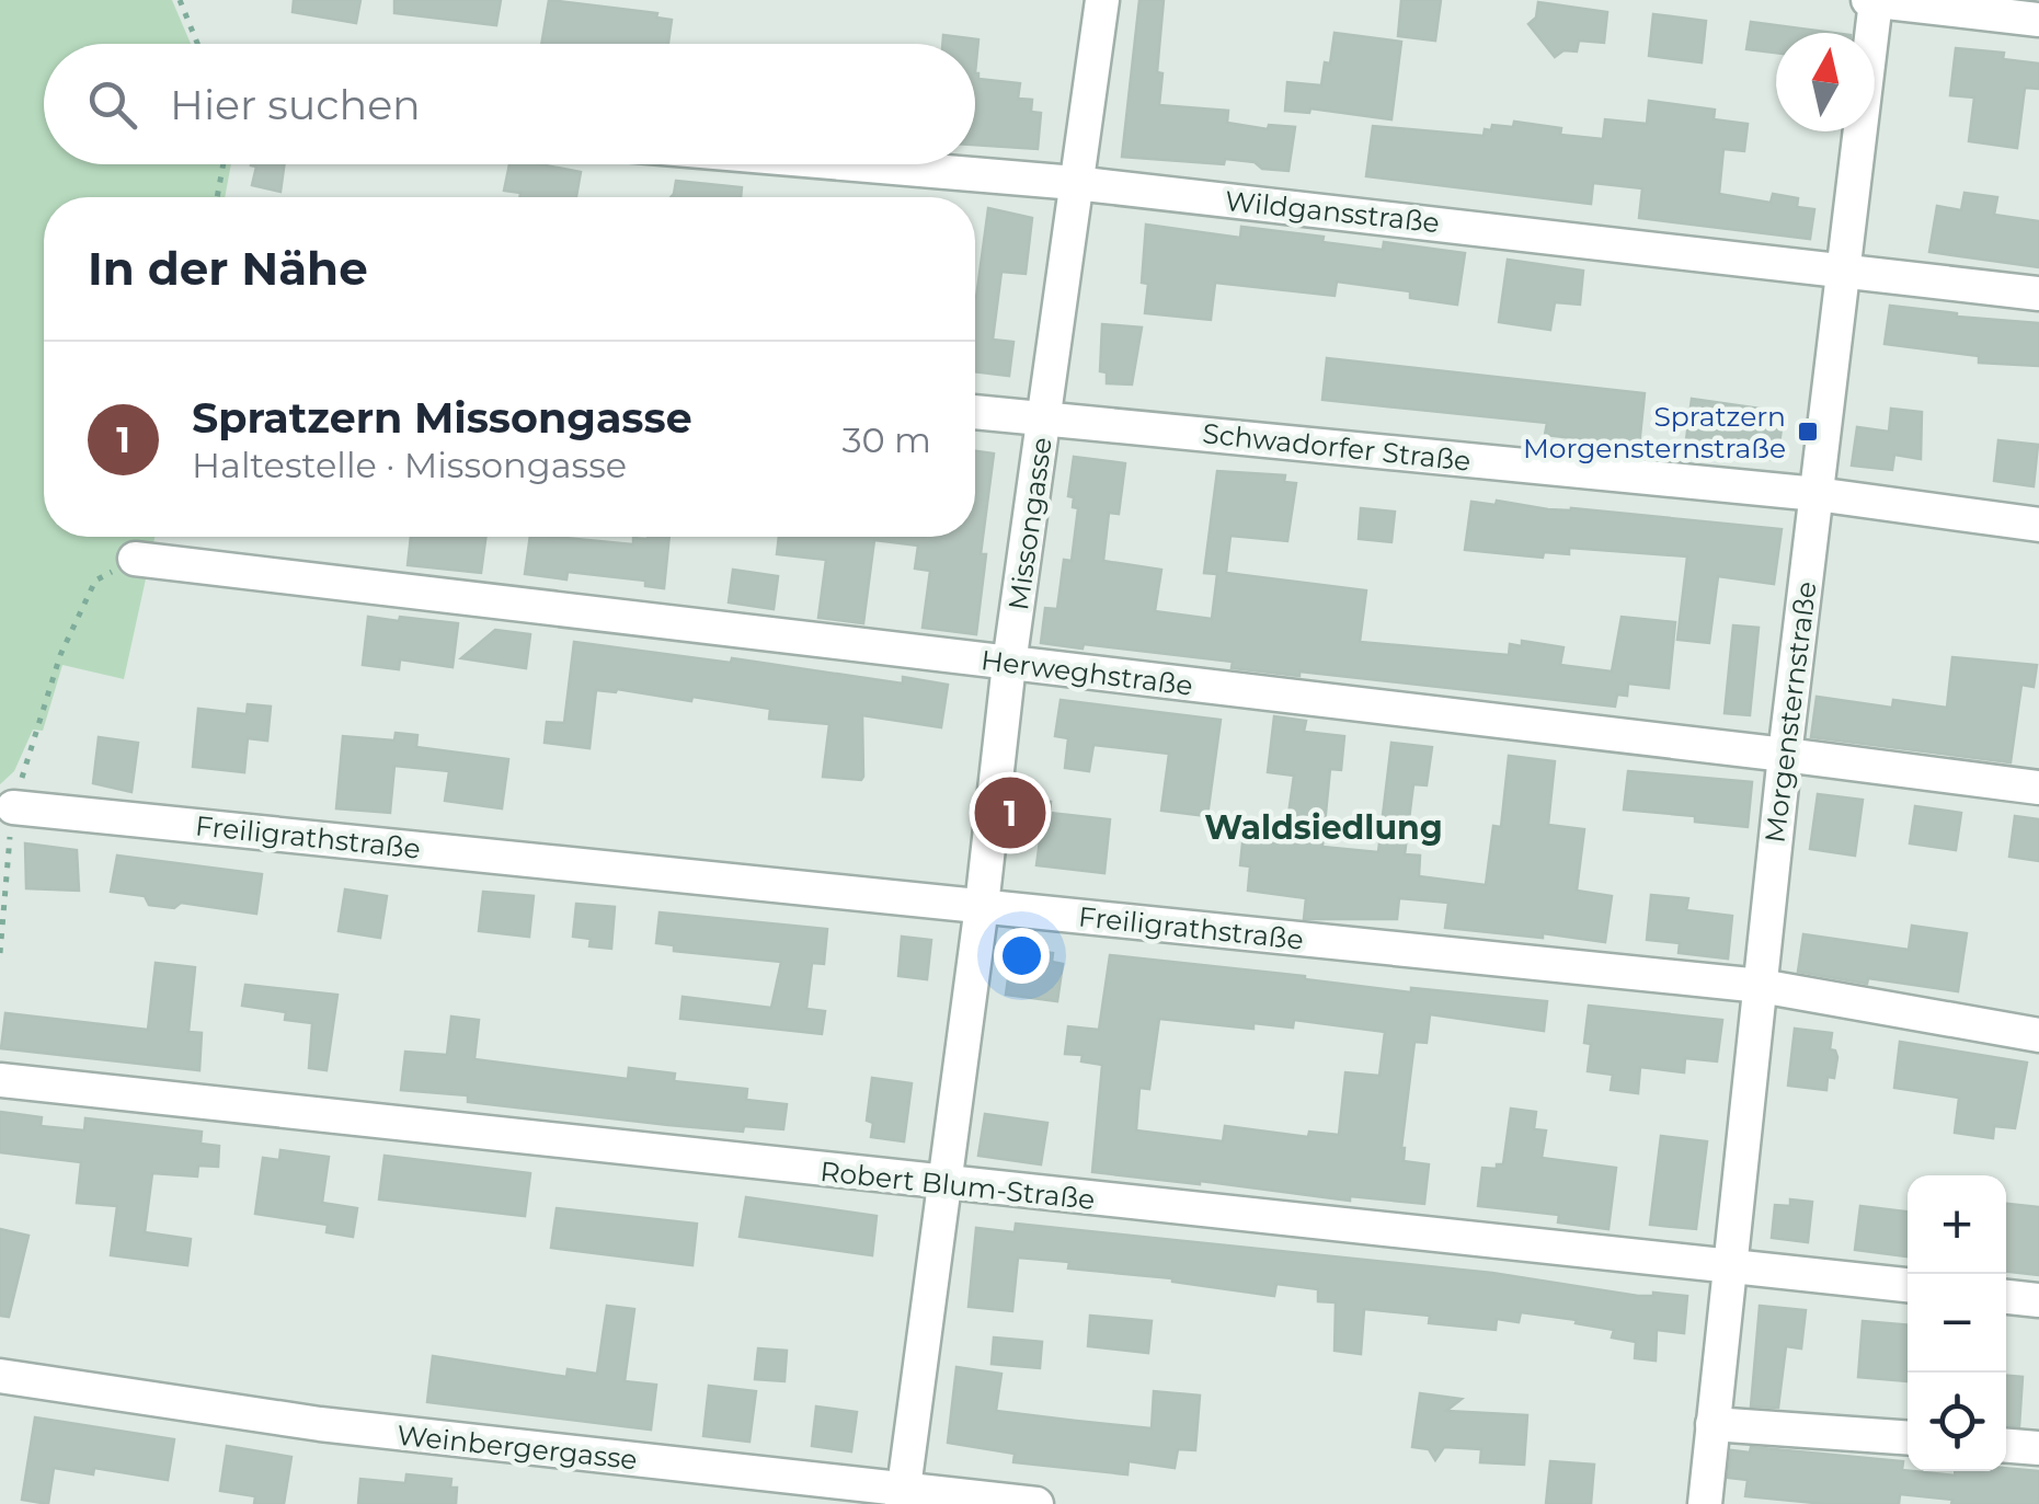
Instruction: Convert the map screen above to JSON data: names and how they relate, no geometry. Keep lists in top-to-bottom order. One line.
{"streets":{"street":["Wildgansstraße","Schwadorfer Straße","Missongasse","Herweghstraße","Morgensternstraße","Freiligrathstraße","Robert Blum-Straße","Weinbergergasse"]},"crossings":[["Wildgansstraße","Missongasse"],["Wildgansstraße","Morgensternstraße"],["Schwadorfer Straße","Missongasse"],["Schwadorfer Straße","Morgensternstraße"],["Missongasse","Herweghstraße"],["Missongasse","Freiligrathstraße"],["Missongasse","Robert Blum-Straße"],["Missongasse","Weinbergergasse"],["Herweghstraße","Morgensternstraße"],["Morgensternstraße","Freiligrathstraße"],["Morgensternstraße","Robert Blum-Straße"]],"districts":["Waldsiedlung"],"places":{"transit":["Spratzern Morgensternstraße"]},"north":"top","page":{"search":"Hier suchen","heading":"In der Nähe","list":[{"mark":"1","name":"Spratzern Missongasse","note":"Haltestelle · Missongasse","value":"30 m"}],"pins":"1","map_buttons":["+","−"]}}
